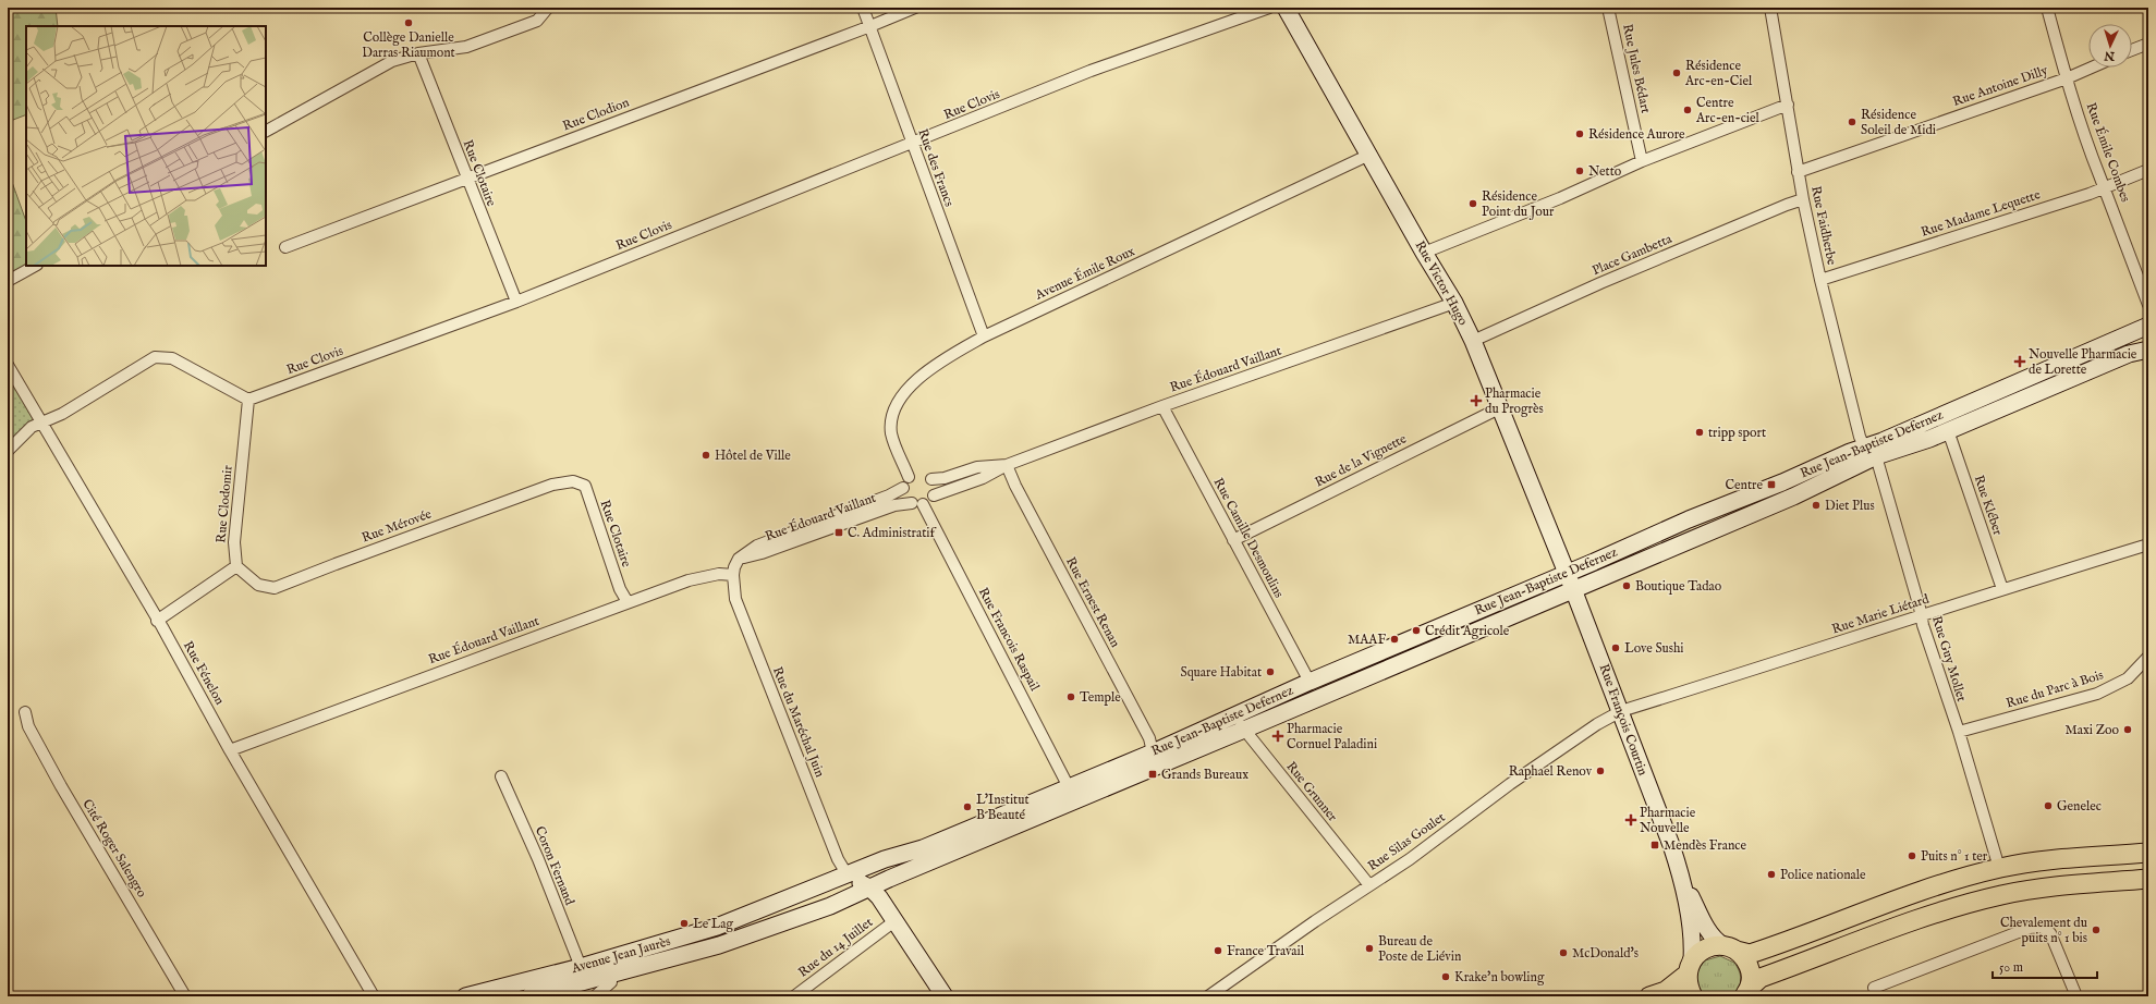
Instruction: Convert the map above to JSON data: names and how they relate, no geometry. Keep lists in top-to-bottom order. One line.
{"streets":{"main road":["Rue Victor Hugo","Rue Jean-Baptiste Defernez","Rue François Courtin","Avenue Jean Jaurès"],"street":["Rue Jules Bédart","Rue Antoine Dilly","Rue Clovis","Rue Clodion","Rue Émile Combes","Rue des Francs","Rue Clotaire","Rue Madame Lequette","Rue Faidherbe","Place Gambetta","Avenue Émile Roux","Rue Édouard Vaillant","Rue de la Vignette","Rue Clodomir","Rue Kléber","Rue Mérovée","Rue Camille Desmoulins","Rue Ernest Renan","Rue Marie Liétard","Rue Francois Raspail","Rue Guy Mollet","Rue Fénelon","Rue du Parc à Bois","Rue du Maréchal Juin","Rue Grunner","Rue Silas Goulet","Cité Roger Salengro","Coron Fernand","Rue du 14 Juillet"]},"crossings":[["Rue Antoine Dilly","Rue Émile Combes"],["Rue Antoine Dilly","Rue Faidherbe"],["Rue Clovis","Rue des Francs"],["Rue Clovis","Rue Clotaire"],["Rue Clovis","Rue Clodomir"],["Rue Clodion","Rue des Francs"],["Rue Clodion","Rue Clotaire"],["Rue Émile Combes","Rue Madame Lequette"],["Rue des Francs","Avenue Émile Roux"],["Rue Clotaire","Rue Édouard Vaillant"],["Rue Clotaire","Rue Mérovée"],["Rue Madame Lequette","Rue Faidherbe"],["Rue Faidherbe","Place Gambetta"],["Rue Faidherbe","Rue Jean-Baptiste Defernez"],["Rue Faidherbe","Rue Guy Mollet"],["Place Gambetta","Rue Victor Hugo"],["Avenue Émile Roux","Rue Victor Hugo"],["Avenue Émile Roux","Rue Édouard Vaillant"],["Rue Victor Hugo","Rue Édouard Vaillant"],["Rue Victor Hugo","Rue Jean-Baptiste Defernez"],["Rue Victor Hugo","Rue de la Vignette"],["Rue Victor Hugo","Rue François Courtin"],["Rue Édouard Vaillant","Rue Camille Desmoulins"],["Rue Édouard Vaillant","Rue Ernest Renan"],["Rue Édouard Vaillant","Rue Francois Raspail"],["Rue Édouard Vaillant","Rue Fénelon"],["Rue Édouard Vaillant","Rue du Maréchal Juin"],["Rue Jean-Baptiste Defernez","Rue Kléber"],["Rue Jean-Baptiste Defernez","Rue Camille Desmoulins"],["Rue Jean-Baptiste Defernez","Rue Ernest Renan"],["Rue Jean-Baptiste Defernez","Rue Francois Raspail"],["Rue Jean-Baptiste Defernez","Rue Guy Mollet"],["Rue Jean-Baptiste Defernez","Rue François Courtin"],["Rue Jean-Baptiste Defernez","Rue du Maréchal Juin"],["Rue Jean-Baptiste Defernez","Rue Grunner"],["Rue Jean-Baptiste Defernez","Avenue Jean Jaurès"],["Rue de la Vignette","Rue Camille Desmoulins"],["Rue Clodomir","Rue Mérovée"],["Rue Kléber","Rue Marie Liétard"],["Rue Marie Liétard","Rue Guy Mollet"],["Rue Marie Liétard","Rue François Courtin"],["Rue Marie Liétard","Rue Silas Goulet"],["Rue Guy Mollet","Rue du Parc à Bois"],["Rue François Courtin","Rue Silas Goulet"],["Rue du Maréchal Juin","Avenue Jean Jaurès"],["Rue Grunner","Rue Silas Goulet"],["Coron Fernand","Avenue Jean Jaurès"]],"places":{"other":["Collège Danielle Darras Riaumont","Résidence Arc-en-Ciel","Centre Arc-en-ciel","Résidence Soleil de Midi","Résidence Aurore","Netto","Résidence Point du Jour","tripp sport","Hôtel de Ville","Diet Plus","Boutique Tadao","Crédit Agricole","MAAF","Love Sushi","Square Habitat","Temple","Maxi Zoo","Raphael Renov","Genelec","L'Institut B Beauté","Puits n° 1 ter","Police nationale","Le Lag","Chevalement du puits n° 1 bis","Bureau de Poste de Liévin","France Travail","McDonald's","Krake'n bowling"],"health":["Nouvelle Pharmacie de Lorette","Pharmacie du Progrès","Pharmacie Cornuel Paladini","Pharmacie Nouvelle"],"transit":["Centre","C. Administratif","Grands Bureaux","Mendès France"]},"scale_bar":"50 m","north":"bottom"}
